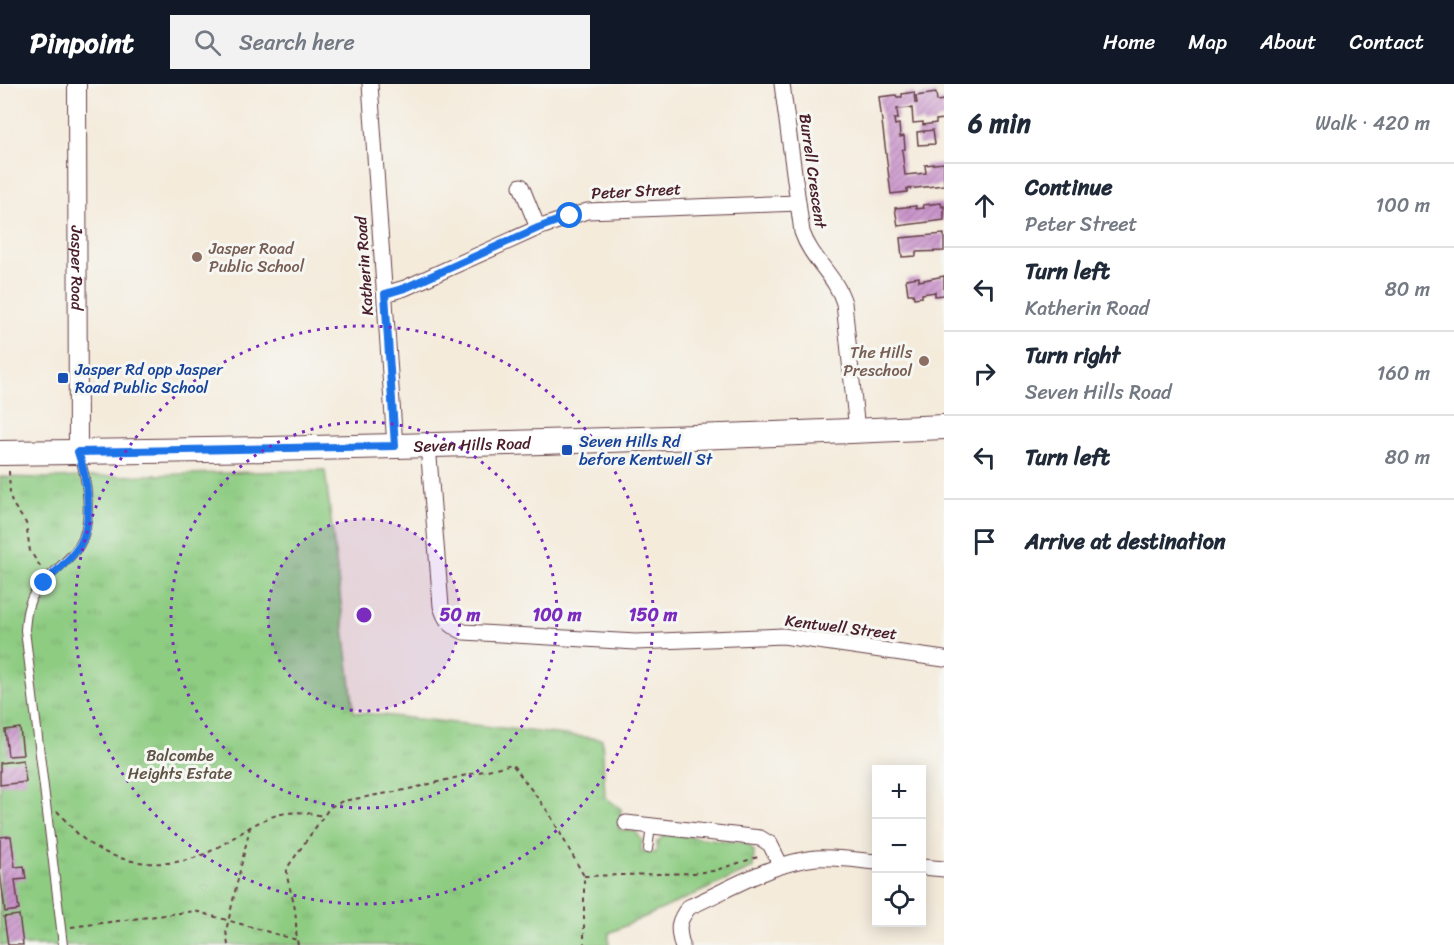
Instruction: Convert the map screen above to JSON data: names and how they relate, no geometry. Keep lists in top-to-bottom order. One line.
{"streets":{"main road":["Seven Hills Road"],"street":["Burrell Crescent","Peter Street","Katherin Road","Jasper Road","Kentwell Street"]},"crossings":[["Burrell Crescent","Peter Street"],["Burrell Crescent","Seven Hills Road"],["Peter Street","Katherin Road"],["Katherin Road","Seven Hills Road"],["Jasper Road","Seven Hills Road"],["Seven Hills Road","Kentwell Street"]],"parks":["Balcombe Heights Estate"],"places":{"other":["Jasper Road Public School","The Hills Preschool"],"transit":["Jasper Rd opp Jasper Road Public School","Seven Hills Rd before Kentwell St"]},"page":{"header":"Pinpoint","search":"Search here","nav":["Home","Map","About","Contact"],"heading":["6 min","Walk · 420 m"],"list":[["Continue","Peter Street","100 m"],["Turn left","Katherin Road","80 m"],["Turn right","Seven Hills Road","160 m"],["Turn left","80 m"],"Arrive at destination"],"map_buttons":["+","−"]},"rings":["50 m","100 m","150 m"]}
